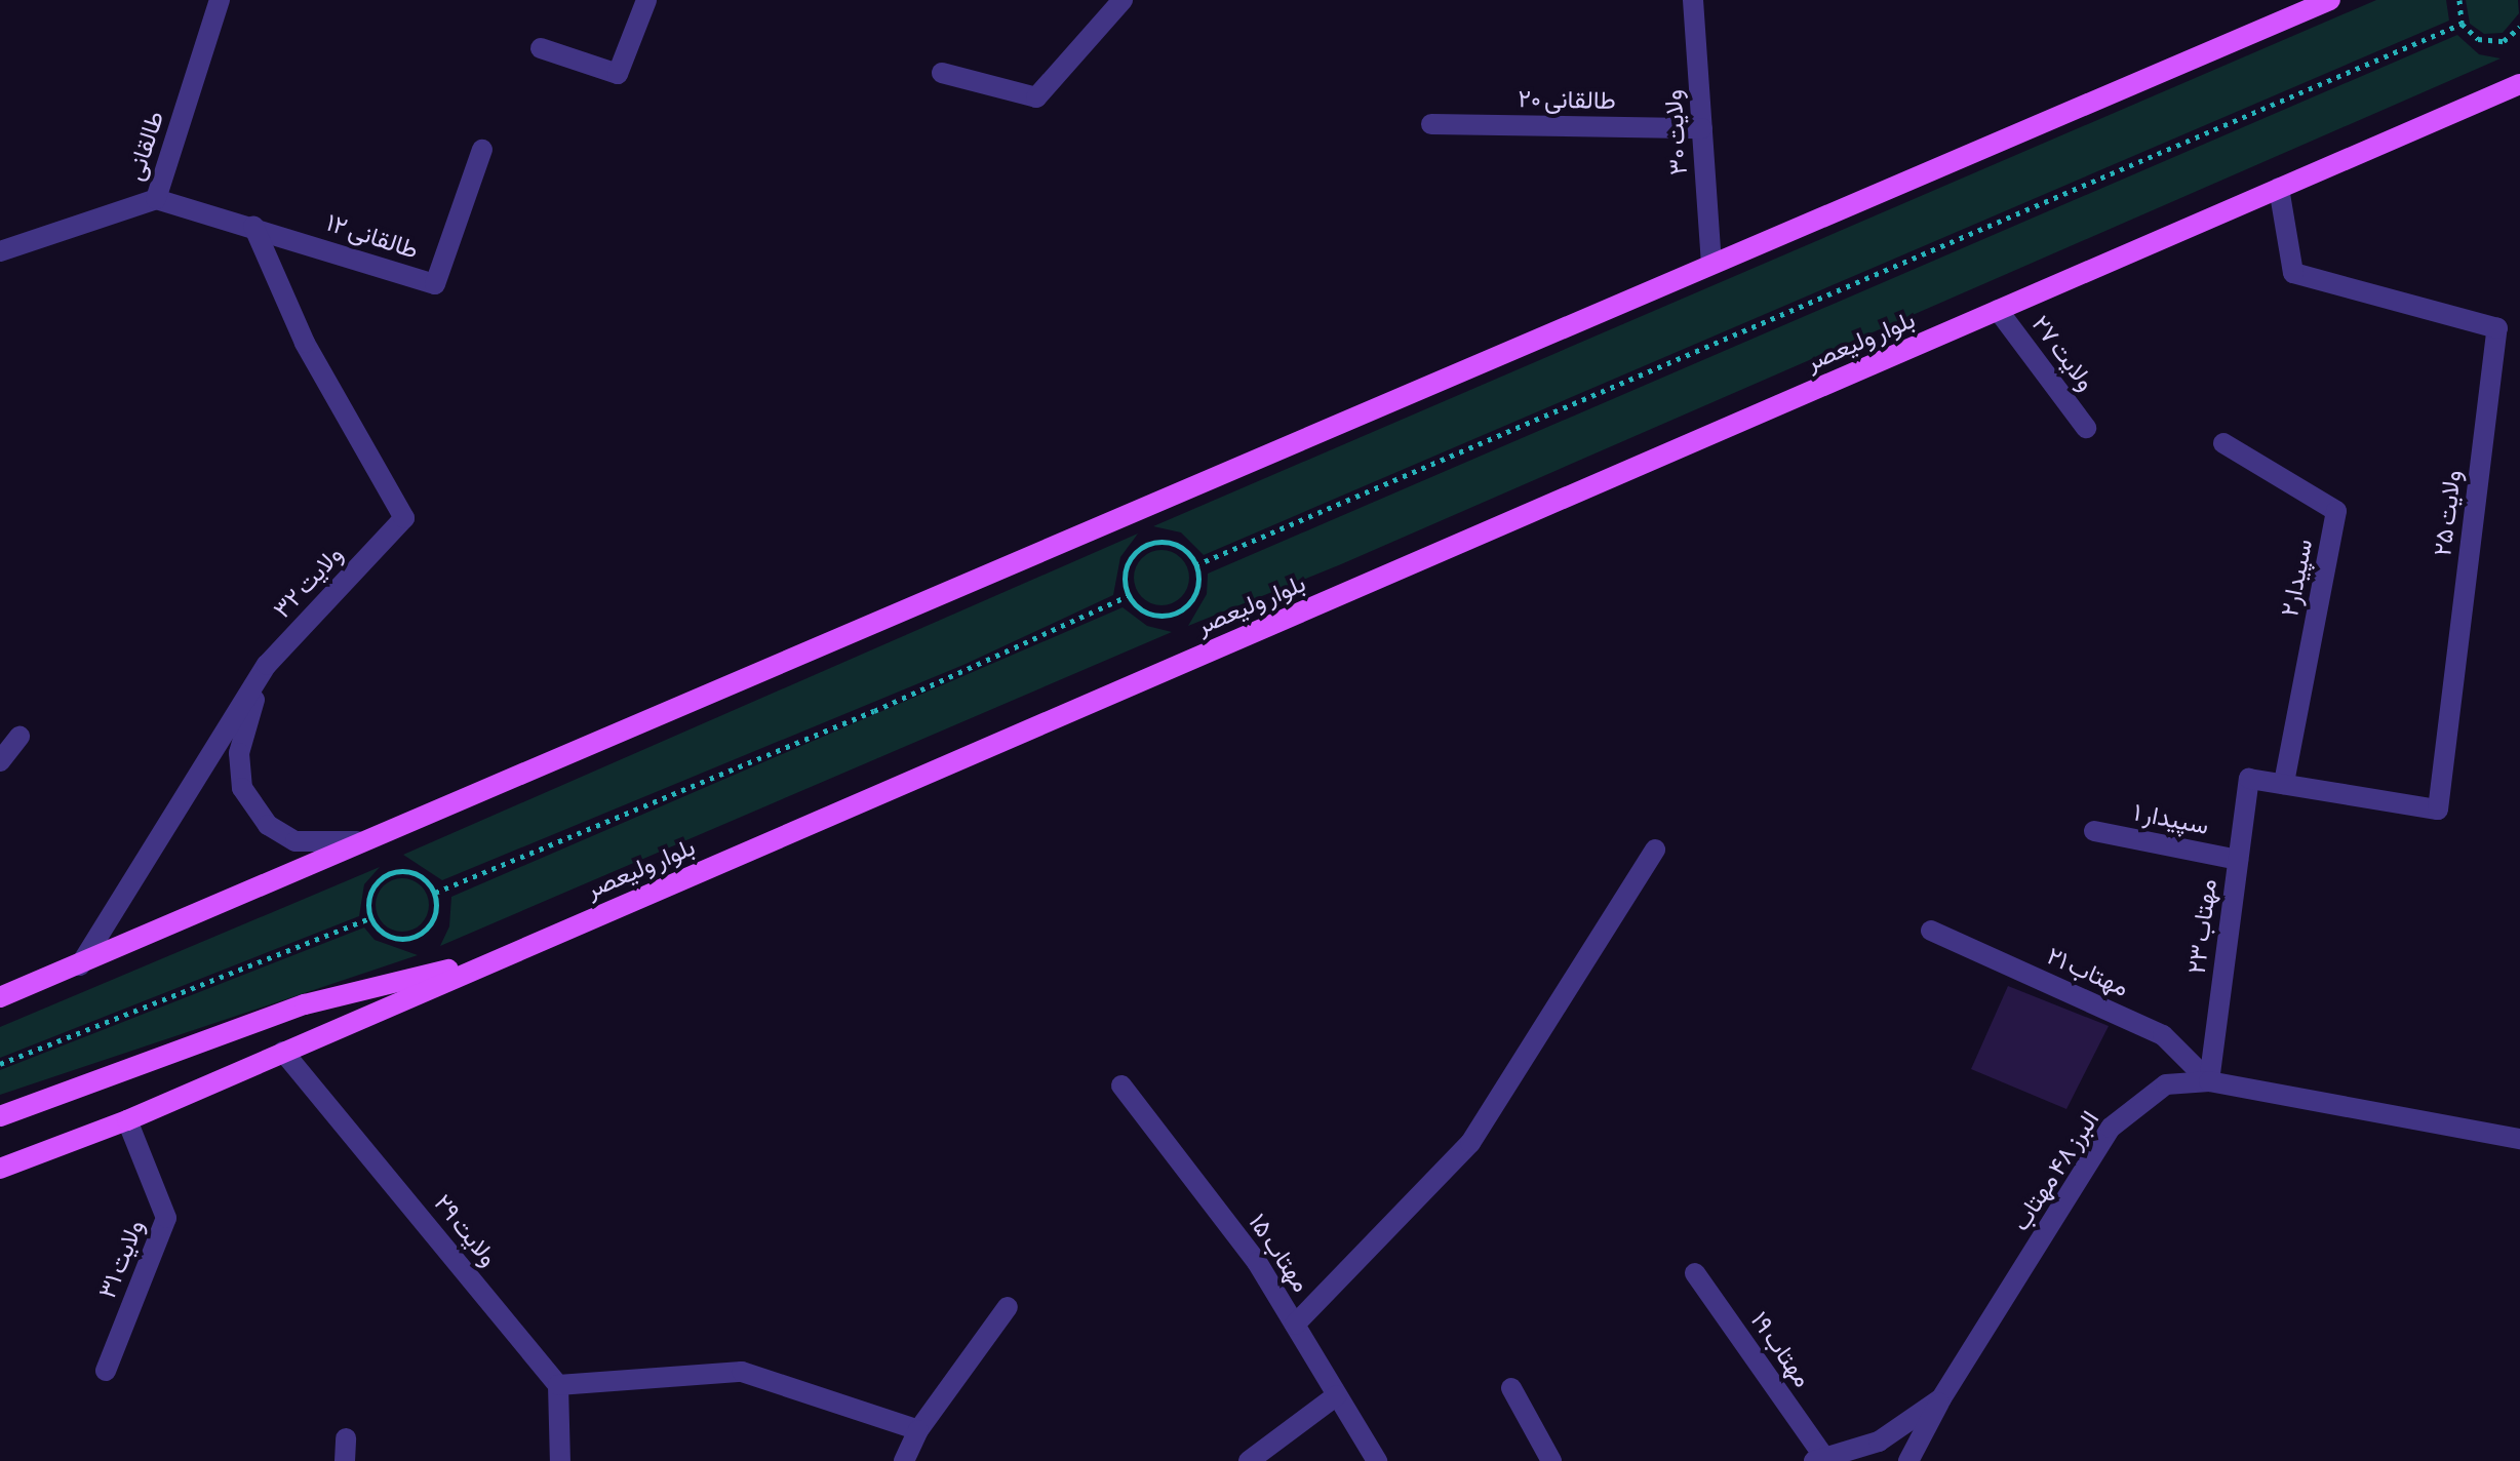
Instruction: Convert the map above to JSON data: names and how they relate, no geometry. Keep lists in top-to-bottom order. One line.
{"streets":{"main road":["بلوار ولیعصر"],"street":["طالقانی ۲۰","ولایت ۳۰","طالقانی","طالقانی ۱۲","ولایت ٢٧","ولایت ۲۵","سپیدار۲","ولایت ۳۲","سپیدار ۱","مهتاب ۲٣","مهتاب ٢١","البرز ۴۸ مهتاب","ولایت ٢٩","مهتاب ۱۵","ولایت ۳۱","مهتاب ۱۹"]},"crossings":[["طالقانی ۲۰","ولایت ۳۰"],["طالقانی","طالقانی ۱۲"],["طالقانی ۱۲","ولایت ۳۲"],["بلوار ولیعصر","ولایت ٢٧"],["بلوار ولیعصر","ولایت ۲۵"],["بلوار ولیعصر","ولایت ٢٩"],["بلوار ولیعصر","ولایت ۳۱"],["ولایت ۲۵","سپیدار۲"],["ولایت ۲۵","مهتاب ۲٣"],["سپیدار ۱","مهتاب ۲٣"],["مهتاب ۲٣","مهتاب ٢١"],["مهتاب ۲٣","البرز ۴۸ مهتاب"],["مهتاب ٢١","البرز ۴۸ مهتاب"],["البرز ۴۸ مهتاب","مهتاب ۱۹"]]}
